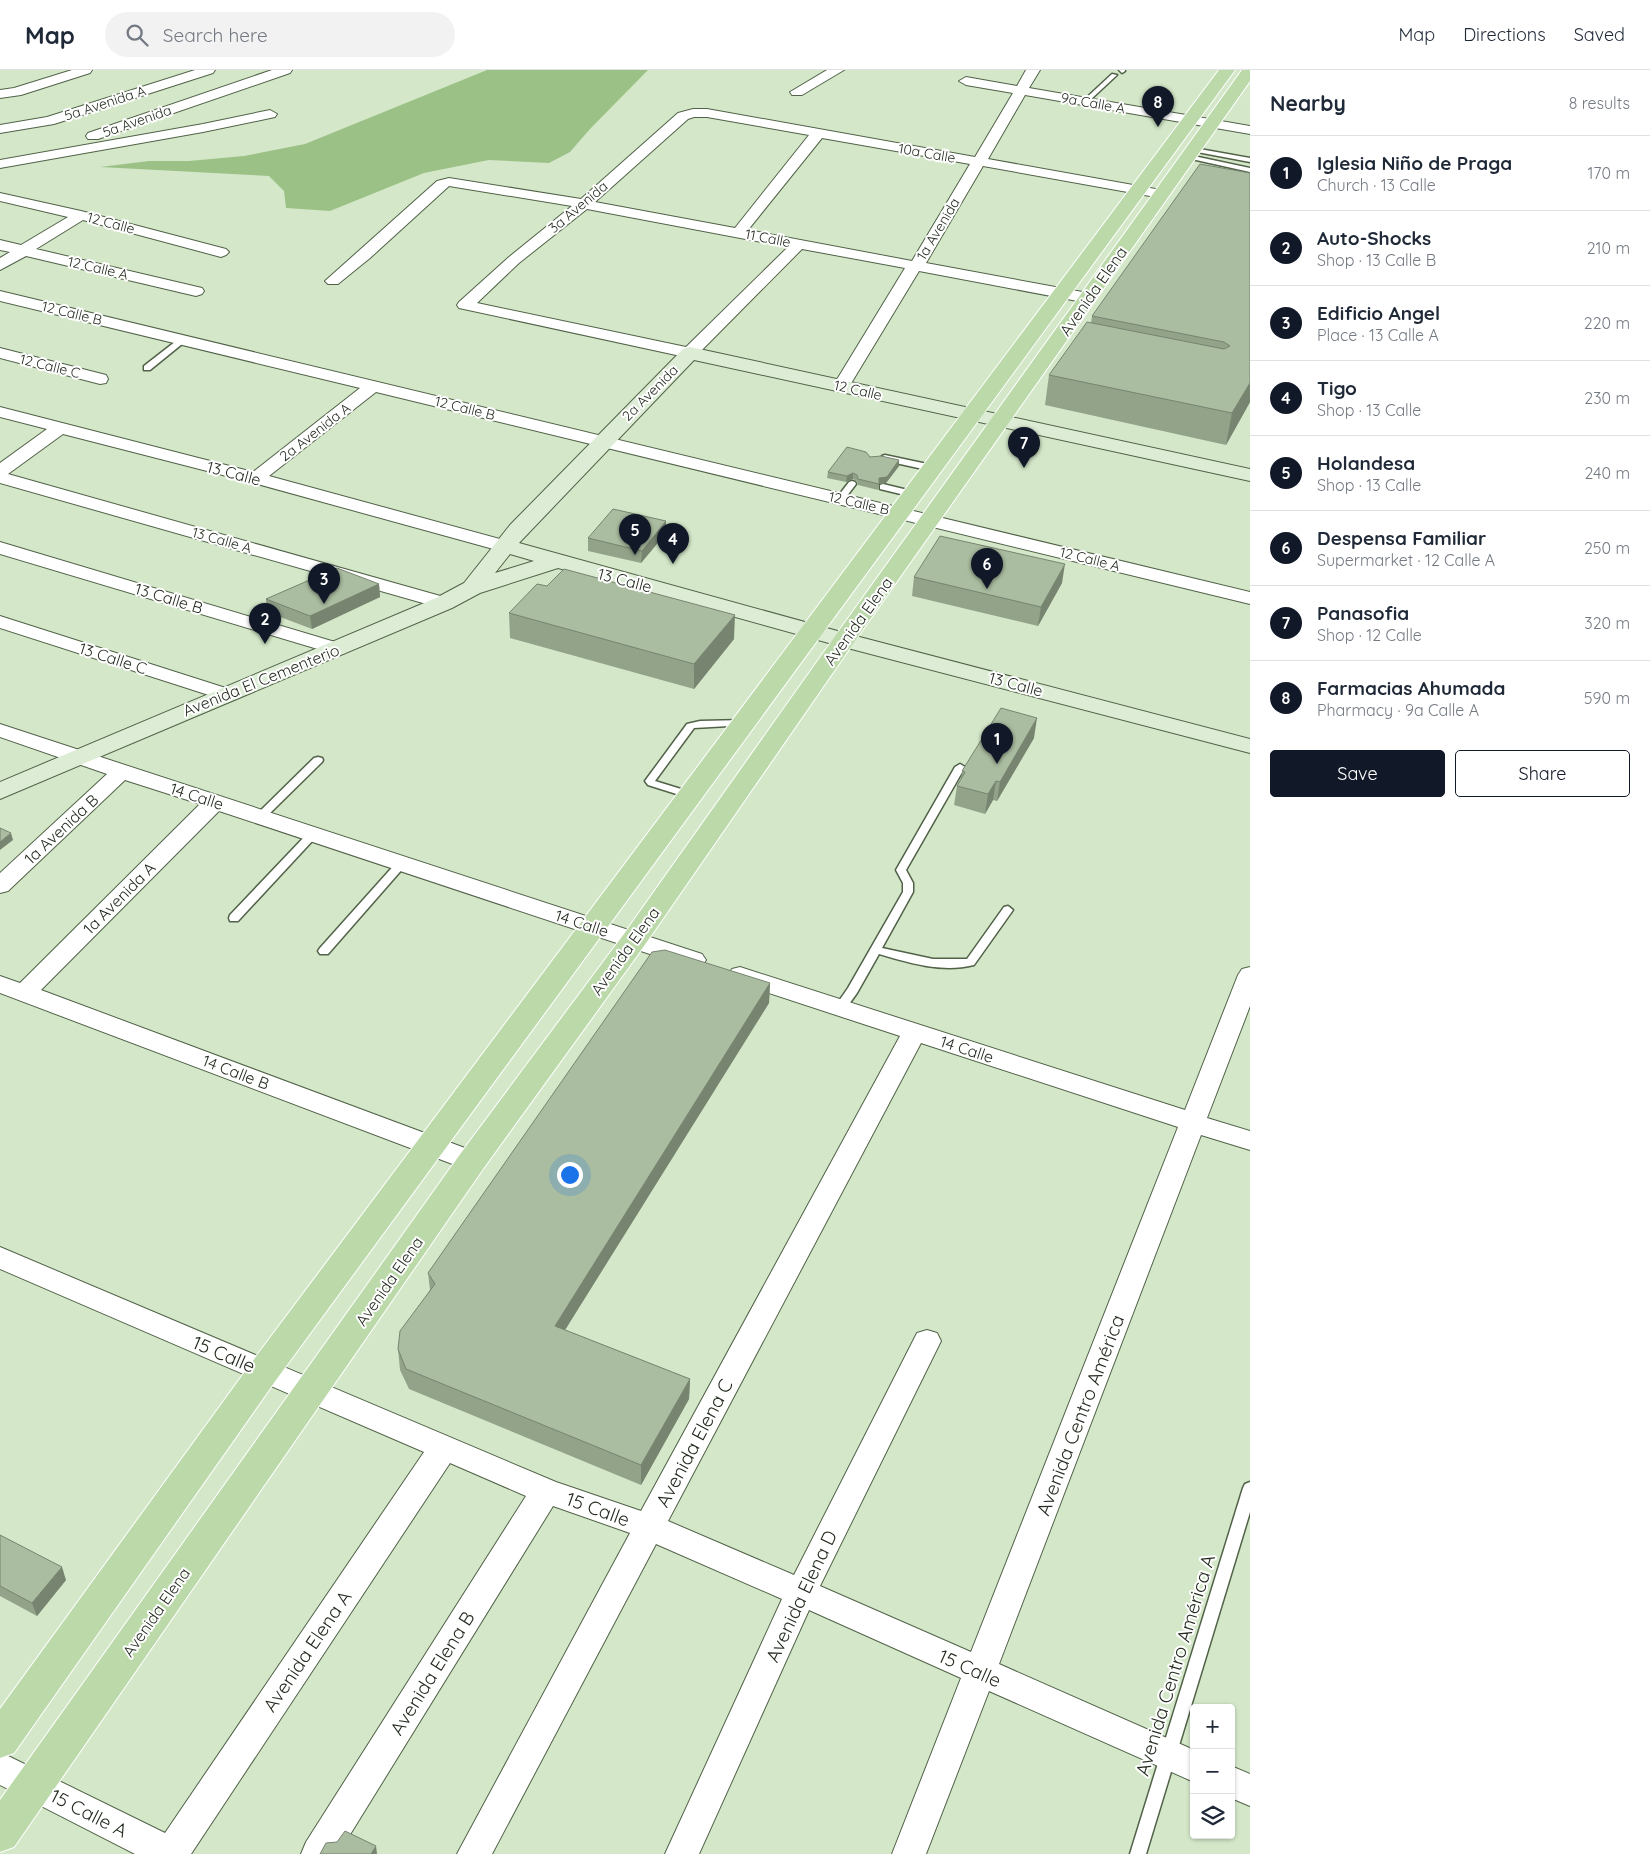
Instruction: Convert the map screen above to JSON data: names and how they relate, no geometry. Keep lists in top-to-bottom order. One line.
{"streets":{"main road":["12 Calle","Avenida Elena","2a Avenida","13 Calle","Avenida El Cementerio"],"street":["5a Avenida A","9a Calle A","5a Avenida","10a Calle","3a Avenida","1a Avenida","11 Calle","12 Calle A","12 Calle B","12 Calle C","2a Avenida A","13 Calle A","13 Calle B","13 Calle C","14 Calle","1a Avenida B","1a Avenida A","14 Calle B","15 Calle","Avenida Centro América","Avenida Elena C","Avenida Elena D","Avenida Elena A","Avenida Elena B","15 Calle A"],"lane":["Avenida Centro América A"]},"crossings":[["9a Calle A","1a Avenida"],["9a Calle A","Avenida Elena"],["10a Calle","3a Avenida"],["10a Calle","1a Avenida"],["10a Calle","Avenida Elena"],["3a Avenida","12 Calle"],["3a Avenida","11 Calle"],["12 Calle","1a Avenida"],["12 Calle","Avenida Elena"],["12 Calle","2a Avenida"],["1a Avenida","11 Calle"],["11 Calle","Avenida Elena"],["11 Calle","2a Avenida"],["12 Calle A","Avenida Elena"],["12 Calle A","12 Calle B"],["Avenida Elena","12 Calle B"],["Avenida Elena","13 Calle"],["Avenida Elena","14 Calle"],["Avenida Elena","14 Calle B"],["Avenida Elena","15 Calle"],["Avenida Elena","15 Calle A"],["12 Calle B","2a Avenida"],["12 Calle B","2a Avenida A"],["2a Avenida","13 Calle"],["2a Avenida","Avenida El Cementerio"],["2a Avenida A","13 Calle"],["13 Calle","Avenida El Cementerio"],["13 Calle A","Avenida El Cementerio"],["13 Calle B","Avenida El Cementerio"],["13 Calle C","Avenida El Cementerio"],["Avenida El Cementerio","14 Calle"],["14 Calle","1a Avenida B"],["14 Calle","1a Avenida A"],["14 Calle","Avenida Centro América"],["14 Calle","Avenida Elena C"],["1a Avenida A","14 Calle B"],["15 Calle","Avenida Centro América"],["15 Calle","Avenida Elena C"],["15 Calle","Avenida Elena D"],["15 Calle","Avenida Elena A"],["15 Calle","Avenida Centro América A"],["15 Calle","Avenida Elena B"],["Avenida Elena A","15 Calle A"]],"page":{"header":"Map","search":"Search here","nav":["Map","Directions","Saved"],"heading":["Nearby","8 results"],"pins":["8","7","5","4","6","3","2","1"],"list":[{"mark":"1","name":"Iglesia Niño de Praga","note":"Church · 13 Calle","value":"170 m"},{"mark":"2","name":"Auto-Shocks","note":"Shop · 13 Calle B","value":"210 m"},{"mark":"3","name":"Edificio Angel","note":"Place · 13 Calle A","value":"220 m"},{"mark":"4","name":"Tigo","note":"Shop · 13 Calle","value":"230 m"},{"mark":"5","name":"Holandesa","note":"Shop · 13 Calle","value":"240 m"},{"mark":"6","name":"Despensa Familiar","note":"Supermarket · 12 Calle A","value":"250 m"},{"mark":"7","name":"Panasofia","note":"Shop · 12 Calle","value":"320 m"},{"mark":"8","name":"Farmacias Ahumada","note":"Pharmacy · 9a Calle A","value":"590 m"}],"buttons":["Save","Share"],"map_buttons":["+","−"]}}
